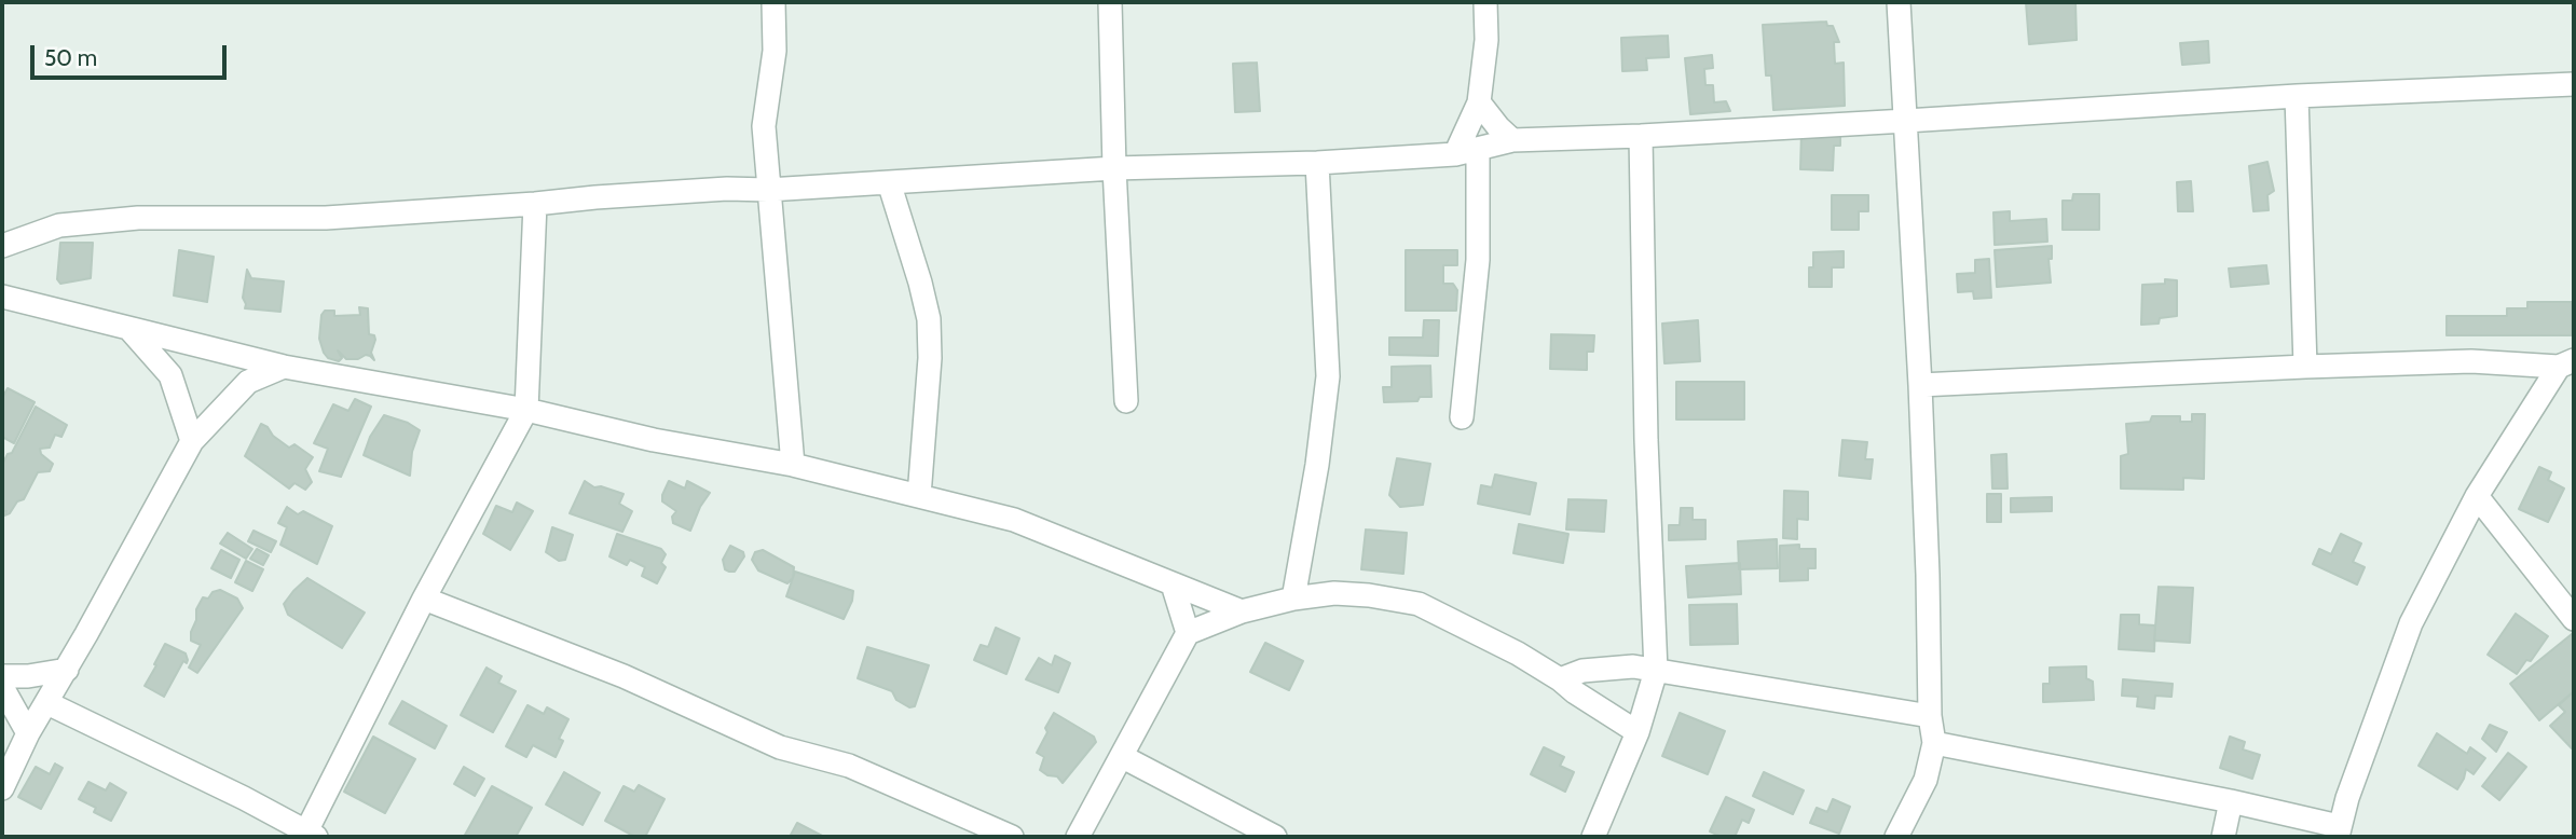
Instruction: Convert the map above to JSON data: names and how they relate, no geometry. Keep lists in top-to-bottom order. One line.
{"scale_bar":"50 m"}
